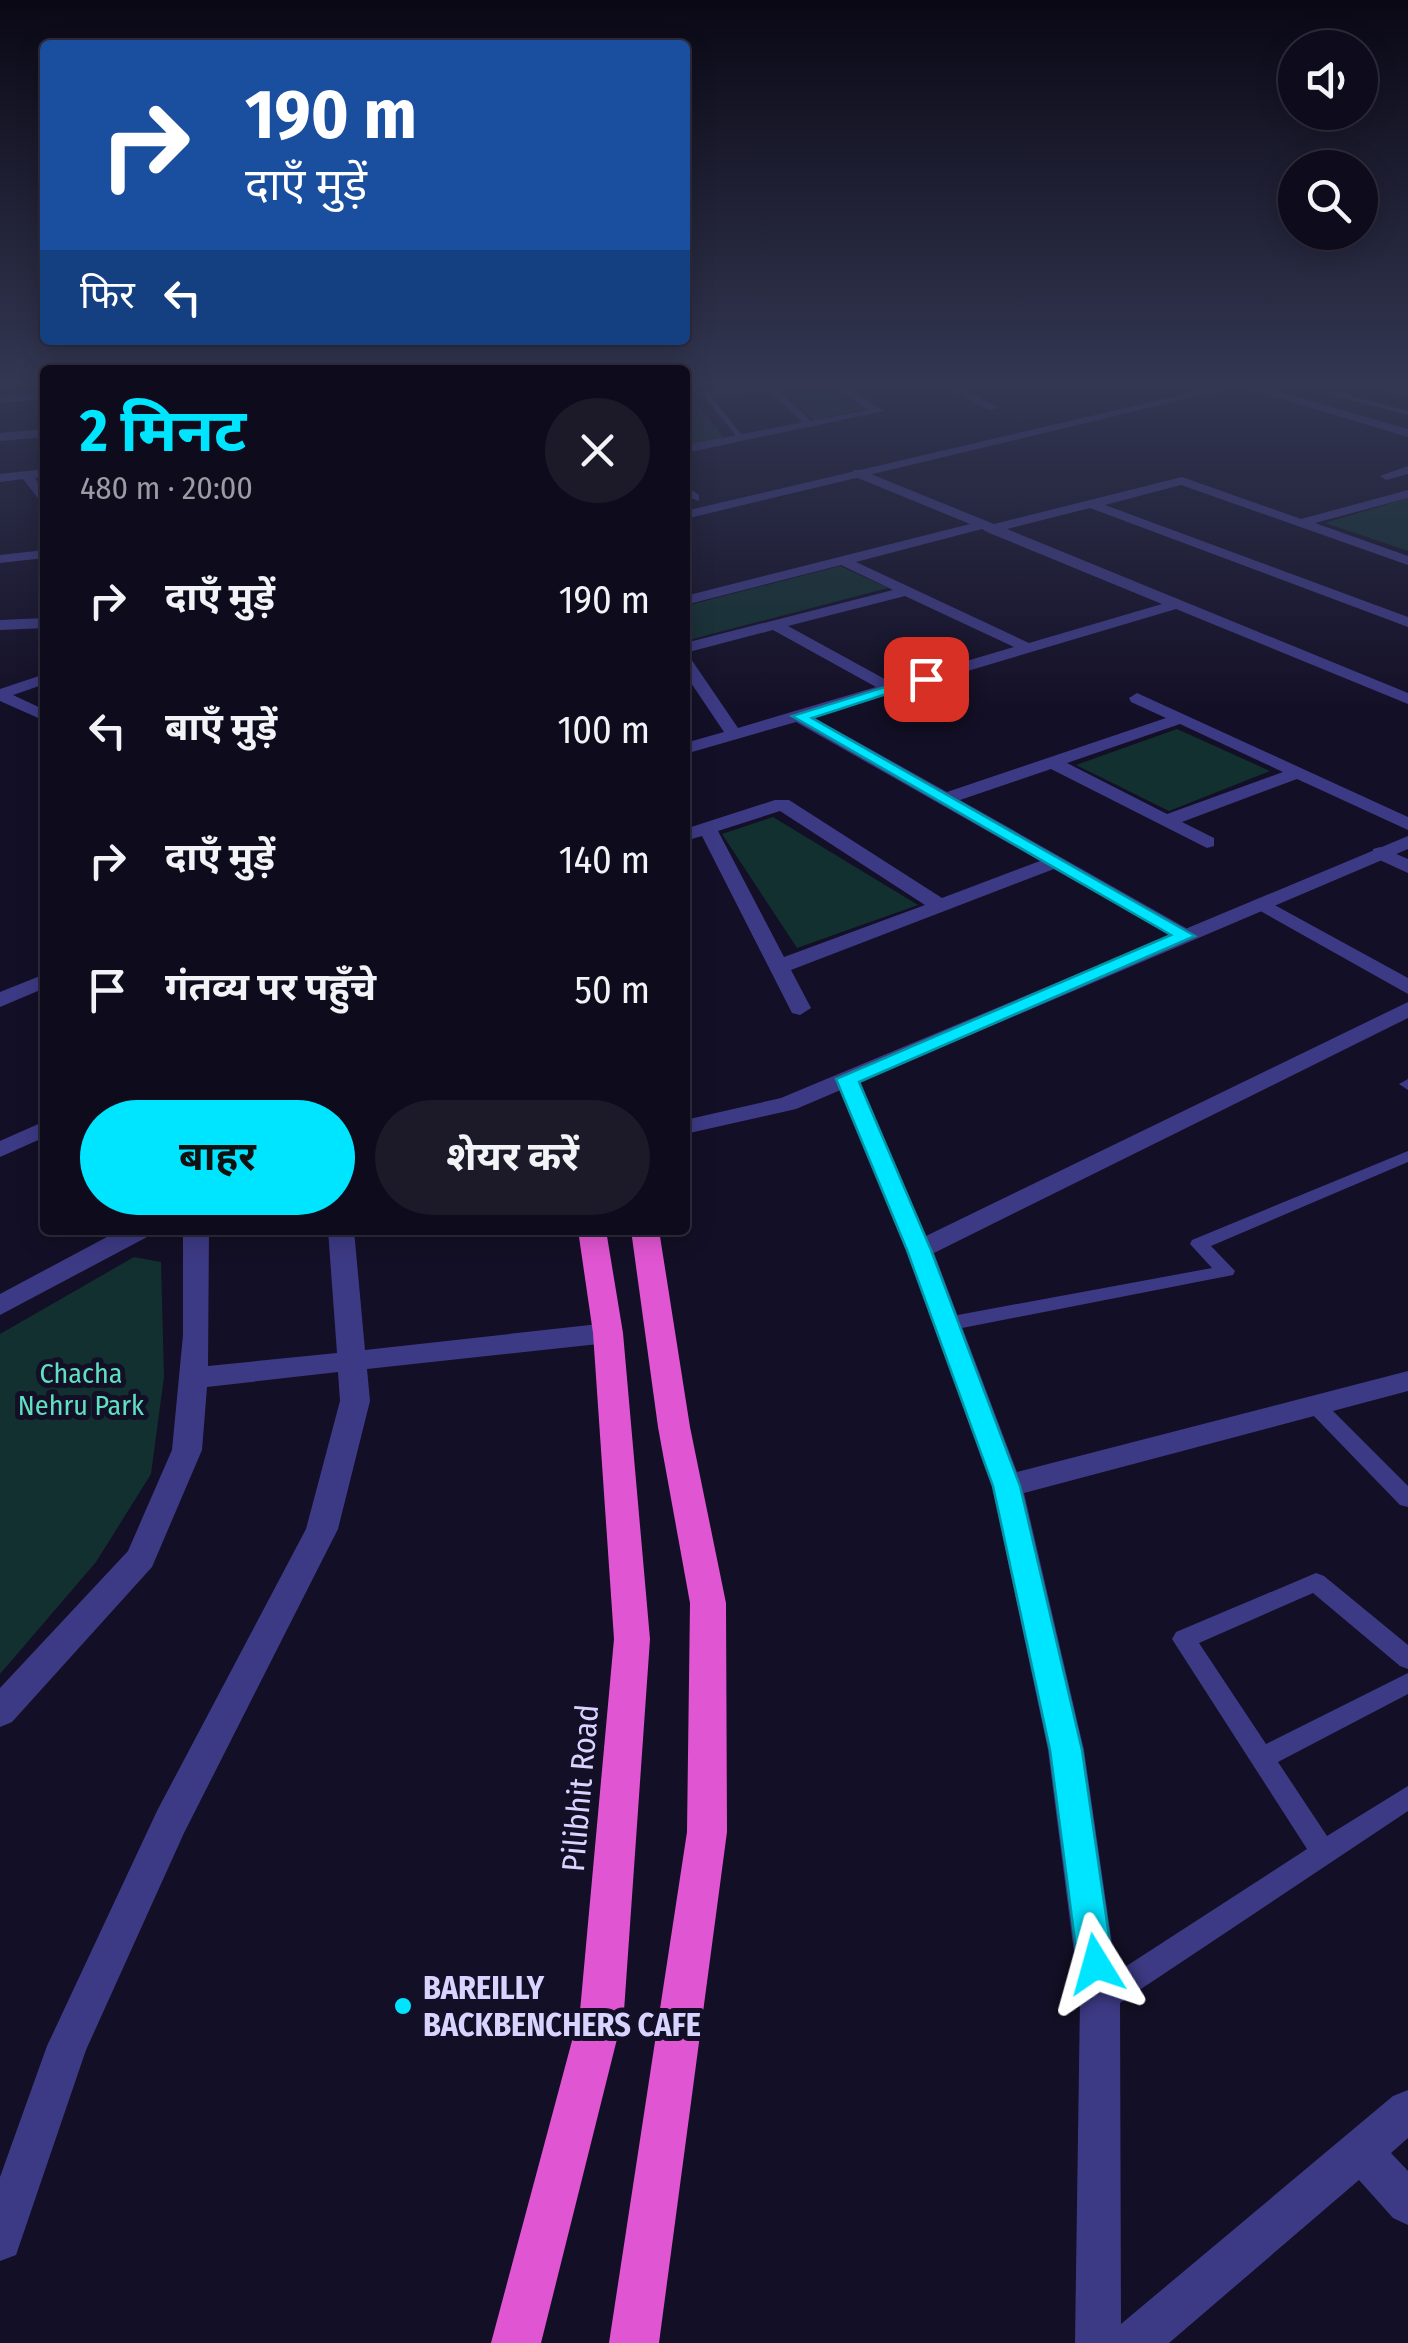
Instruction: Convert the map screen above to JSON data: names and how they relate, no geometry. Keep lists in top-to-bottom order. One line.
{"streets":{"highway":["Pilibhit Road"]},"parks":["Chacha Nehru Park"],"places":["BAREILLY BACKBENCHERS CAFE"],"page":{"turn":["190 m","दाएँ मुड़ें"],"then":"फिर","heading":["2 मिनट","480 m · 20:00"],"list":[{"name":"दाएँ मुड़ें","value":"190 m"},{"name":"बाएँ मुड़ें","value":"100 m"},{"name":"दाएँ मुड़ें","value":"140 m"},{"name":"गंतव्य पर पहुँचे","value":"50 m"}],"buttons":["बाहर","शेयर करें"]}}
